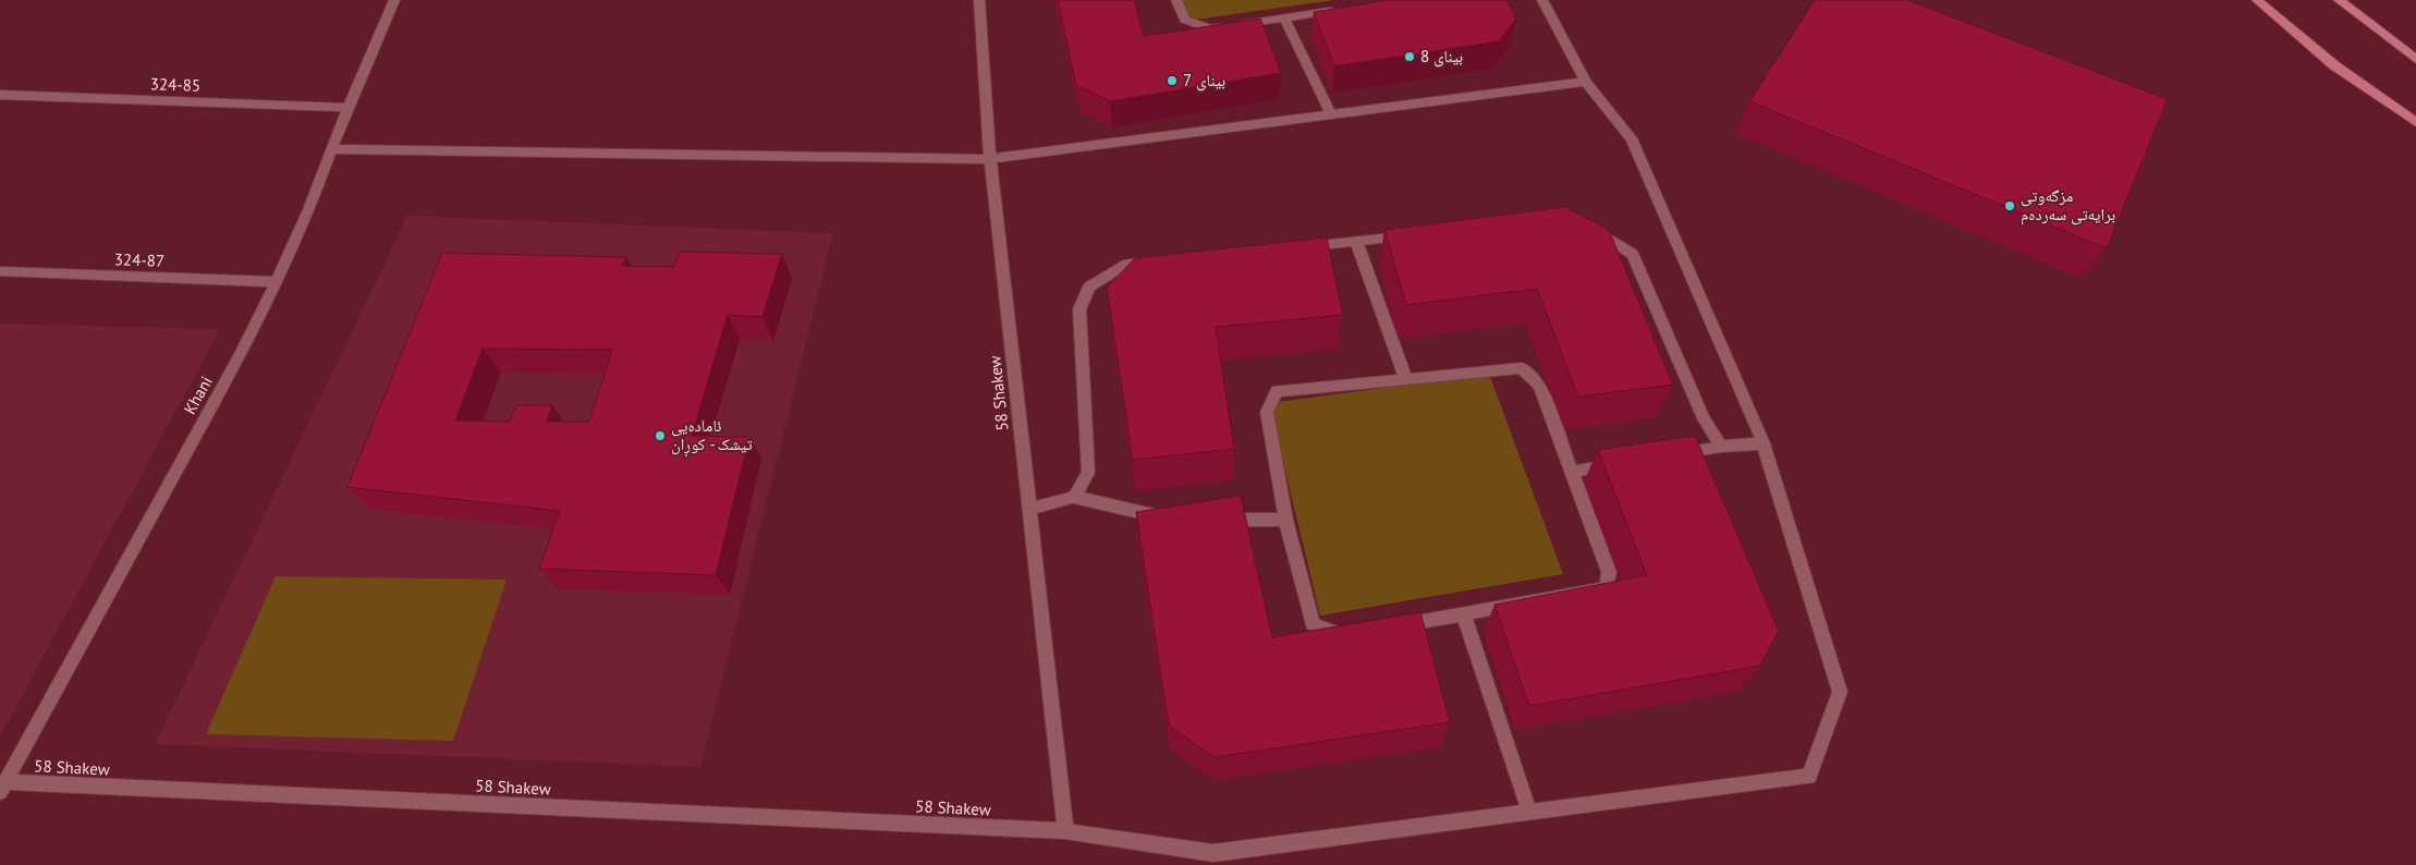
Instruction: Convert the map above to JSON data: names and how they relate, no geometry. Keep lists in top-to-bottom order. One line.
{"streets":{"street":["324-85","324-87","58 Shakew","Khani"]},"crossings":[["324-85","Khani"],["324-87","Khani"],["58 Shakew","Khani"]],"places":["بيناى 8","بيناى 7","مزگەوتی برایەتی سەردەم","ئامادەیی تیشک - کوڕان"]}
